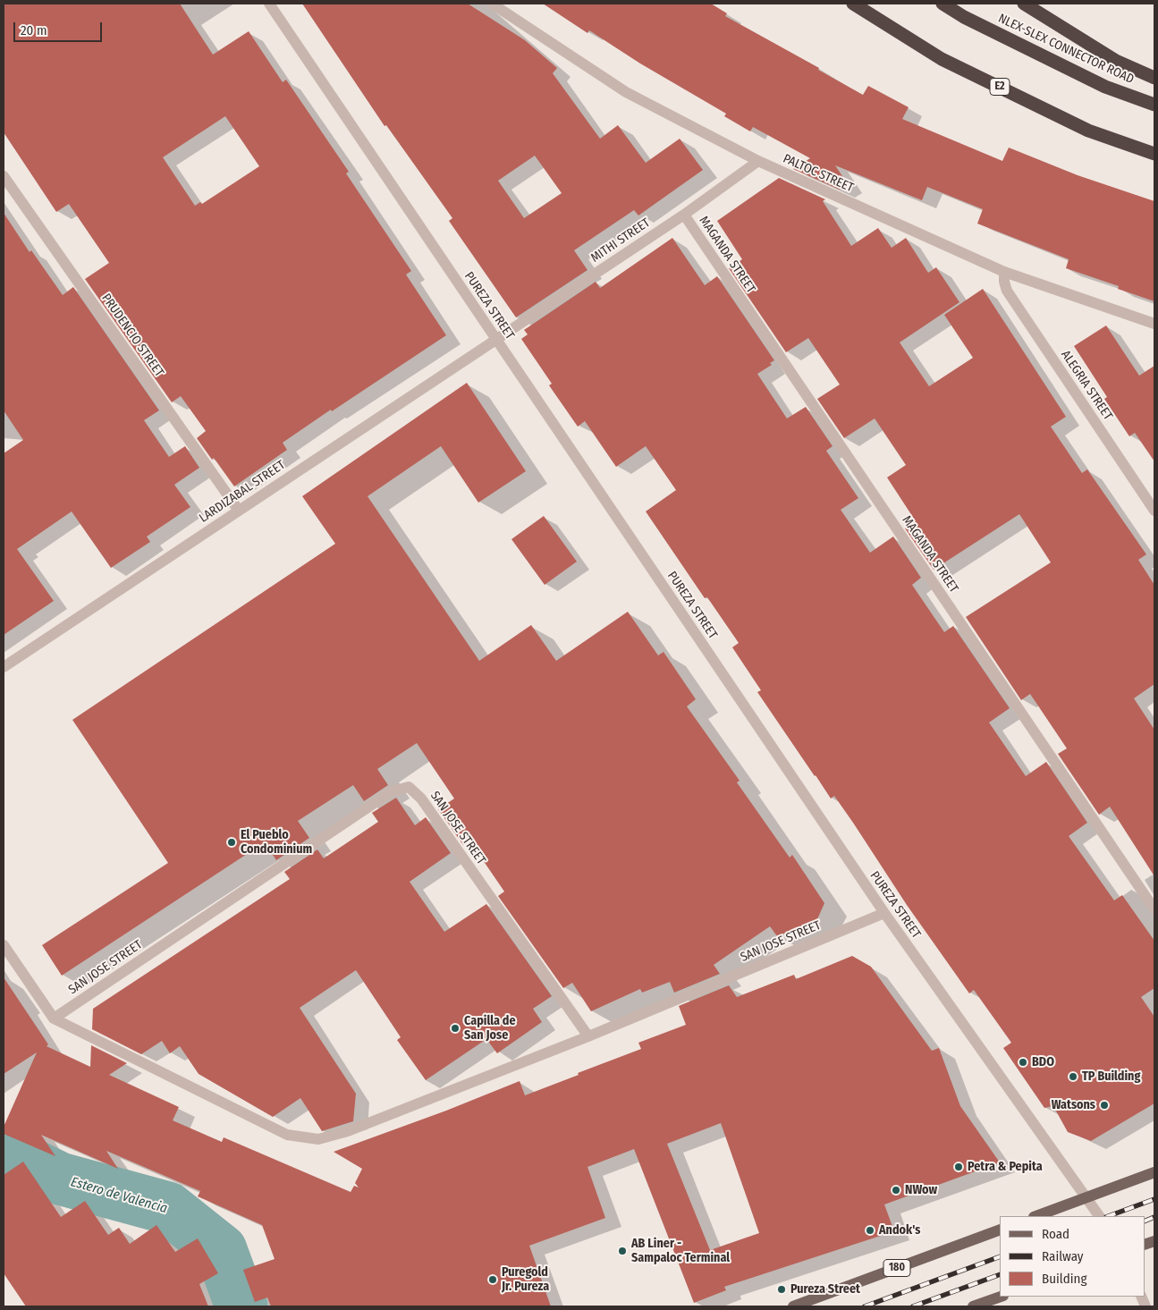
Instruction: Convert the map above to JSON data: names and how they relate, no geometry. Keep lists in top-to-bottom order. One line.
{"streets":{"highway":["NLEX-SLEX CONNECTOR ROAD","E2"],"main road":["180"],"street":["PALTOC STREET","MITHI STREET","MAGANDA STREET","PUREZA STREET","PRUDENCIO STREET","ALEGRIA STREET","LARDIZABAL STREET","SAN JOSE STREET"]},"crossings":[["PALTOC STREET","MITHI STREET"],["PALTOC STREET","ALEGRIA STREET"],["MITHI STREET","MAGANDA STREET"],["MITHI STREET","PUREZA STREET"],["MITHI STREET","LARDIZABAL STREET"],["PUREZA STREET","LARDIZABAL STREET"],["PUREZA STREET","SAN JOSE STREET"],["PRUDENCIO STREET","LARDIZABAL STREET"]],"water":["Estero de Valencia"],"places":["El Pueblo Condominium","Capilla de San Jose","BDO","TP Building","Watsons","Petra & Pepita","NWow","Andok's","AB Liner - Sampaloc Terminal","Puregold Jr. Pureza","Pureza Street"],"legend":["Road","Railway","Building"],"scale_bar":"20 m"}
